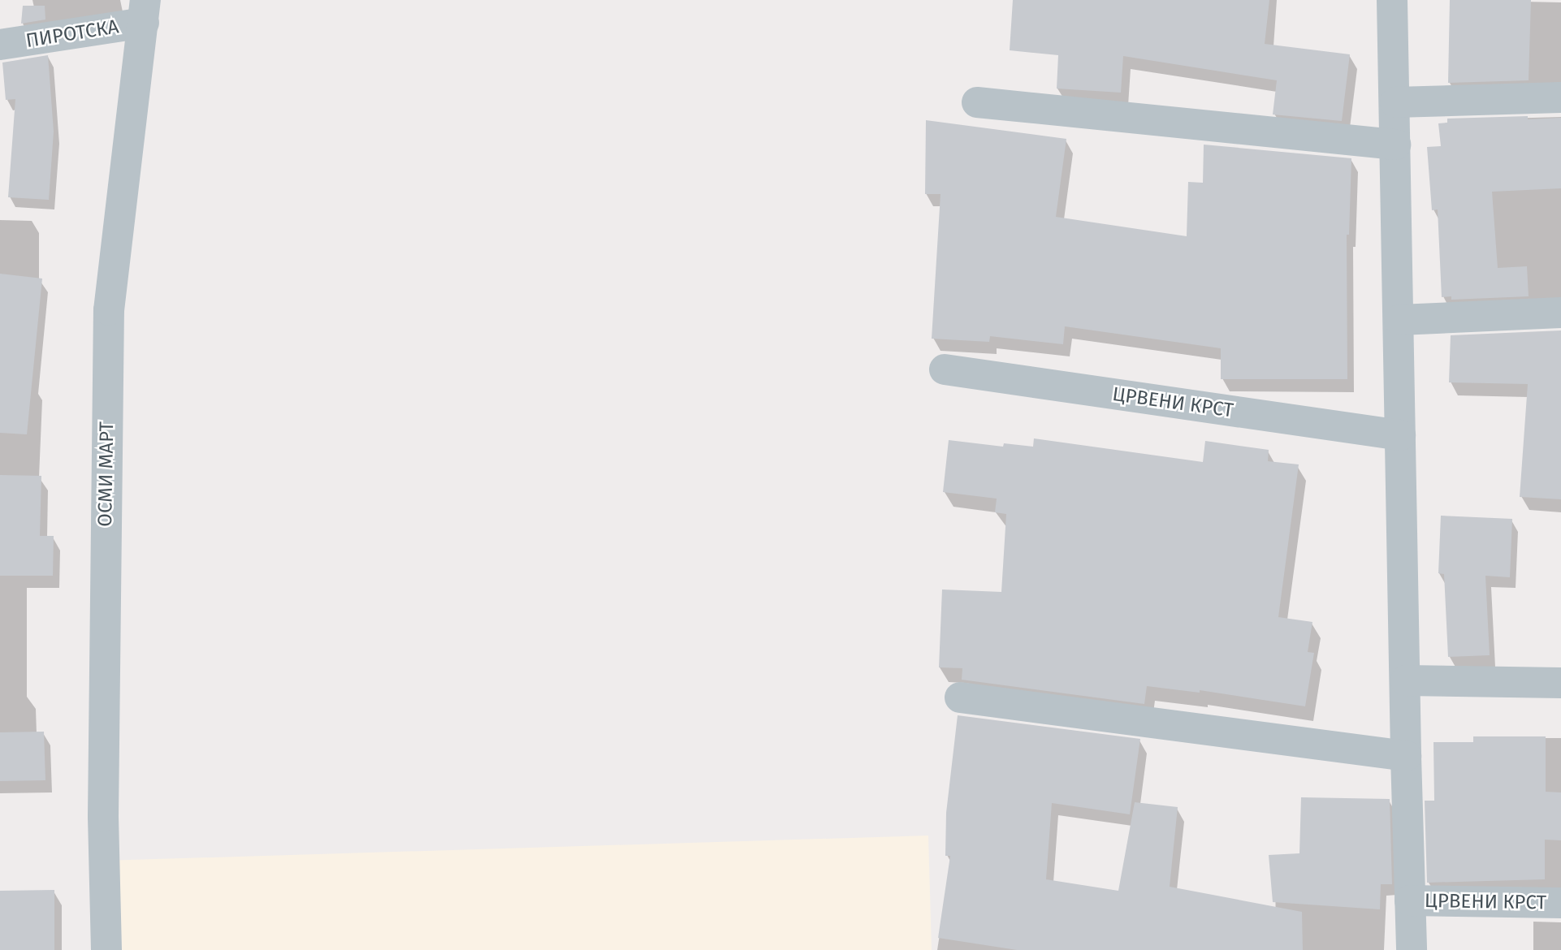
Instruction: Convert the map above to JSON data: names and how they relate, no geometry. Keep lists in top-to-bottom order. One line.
{"streets":{"street":["ПИРОТСКА","ЦРВЕНИ КРСТ","ОСМИ МАРТ"]},"crossings":[["ПИРОТСКА","ОСМИ МАРТ"]]}
